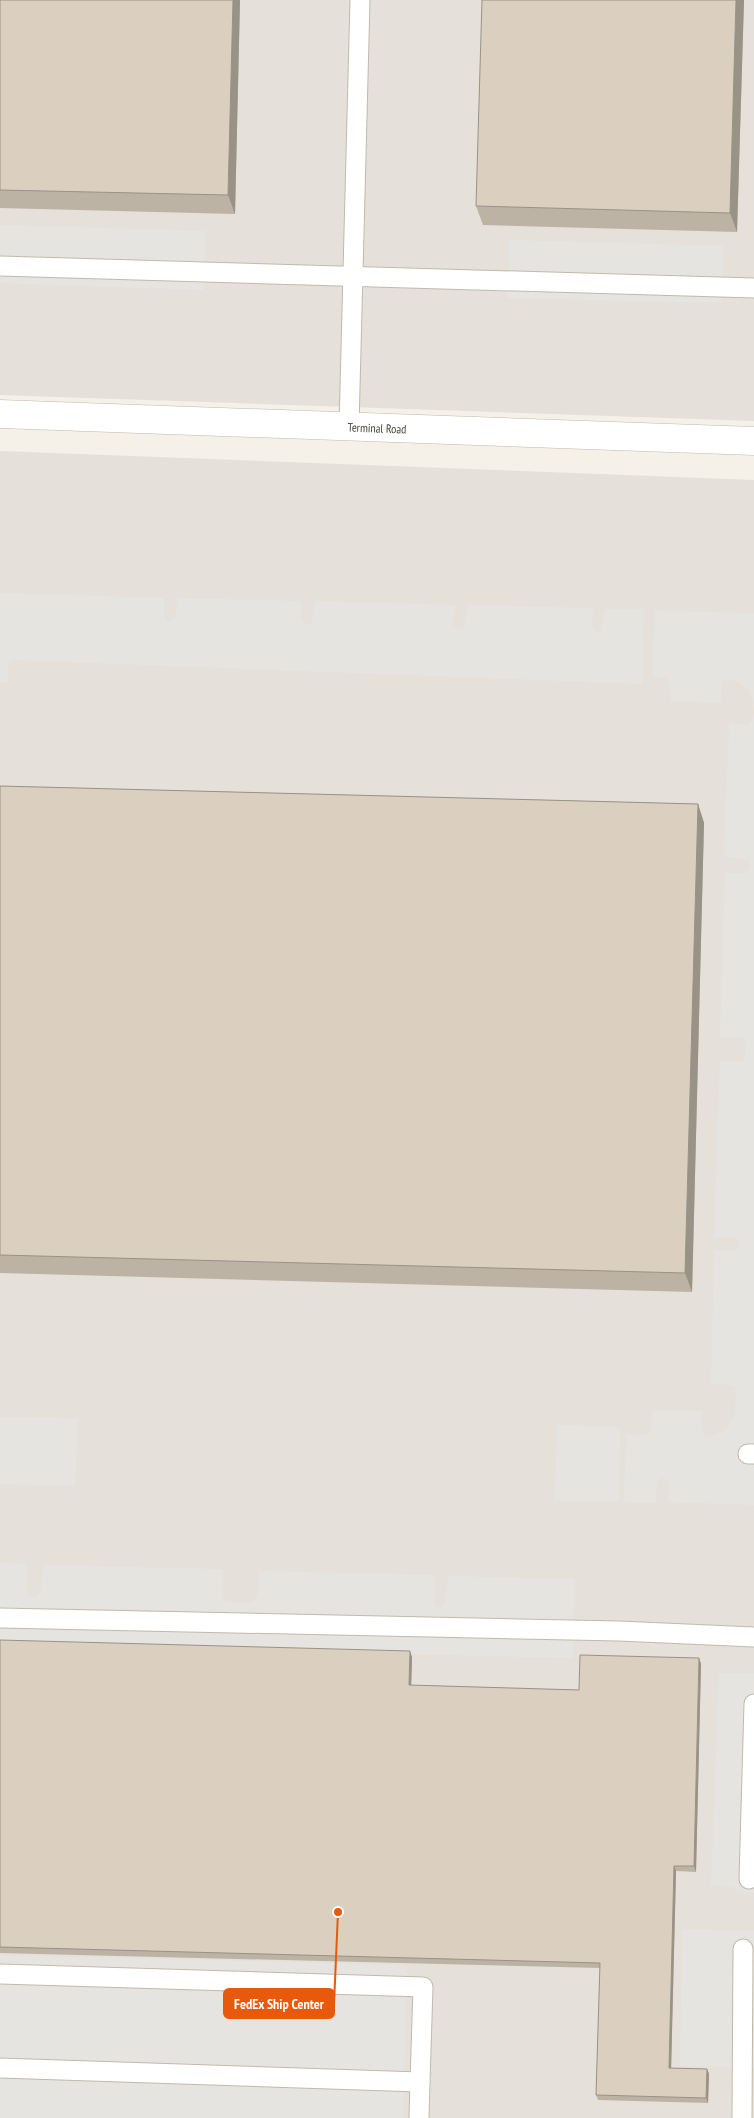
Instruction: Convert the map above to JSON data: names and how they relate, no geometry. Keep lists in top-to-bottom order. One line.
{"streets":{"street":["Terminal Road"]},"places":["FedEx Ship Center"]}
